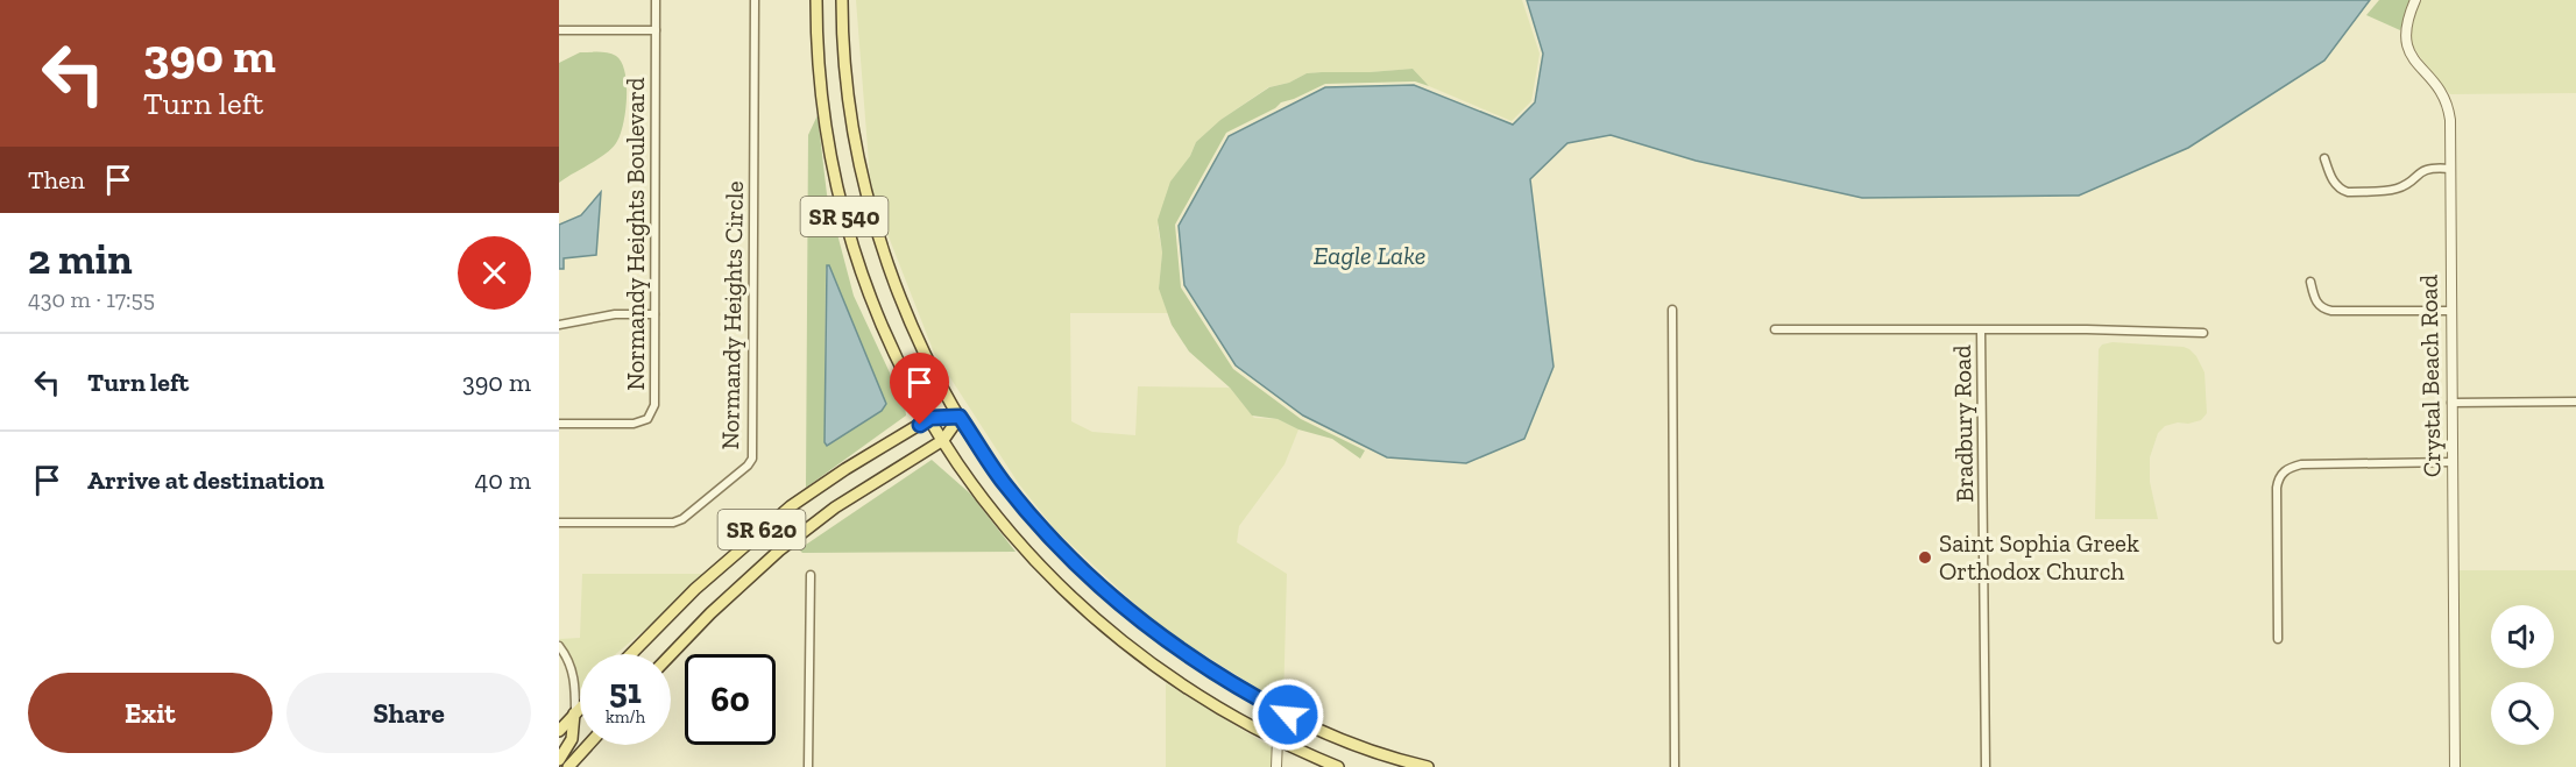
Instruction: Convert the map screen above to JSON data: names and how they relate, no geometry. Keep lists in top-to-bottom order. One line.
{"streets":{"main road":["SR 540","SR 620"],"street":["Normandy Heights Boulevard","Normandy Heights Circle","Crystal Beach Road","Bradbury Road"]},"crossings":[["SR 540","SR 620"]],"water":["Eagle Lake"],"places":["Saint Sophia Greek Orthodox Church"],"page":{"turn":["390 m","Turn left"],"then":"Then","heading":["2 min","430 m · 17:55"],"list":[{"name":"Turn left","value":"390 m"},{"name":"Arrive at destination","value":"40 m"}],"speed":"51 km/h","limit":"60","buttons":["Exit","Share"]}}
